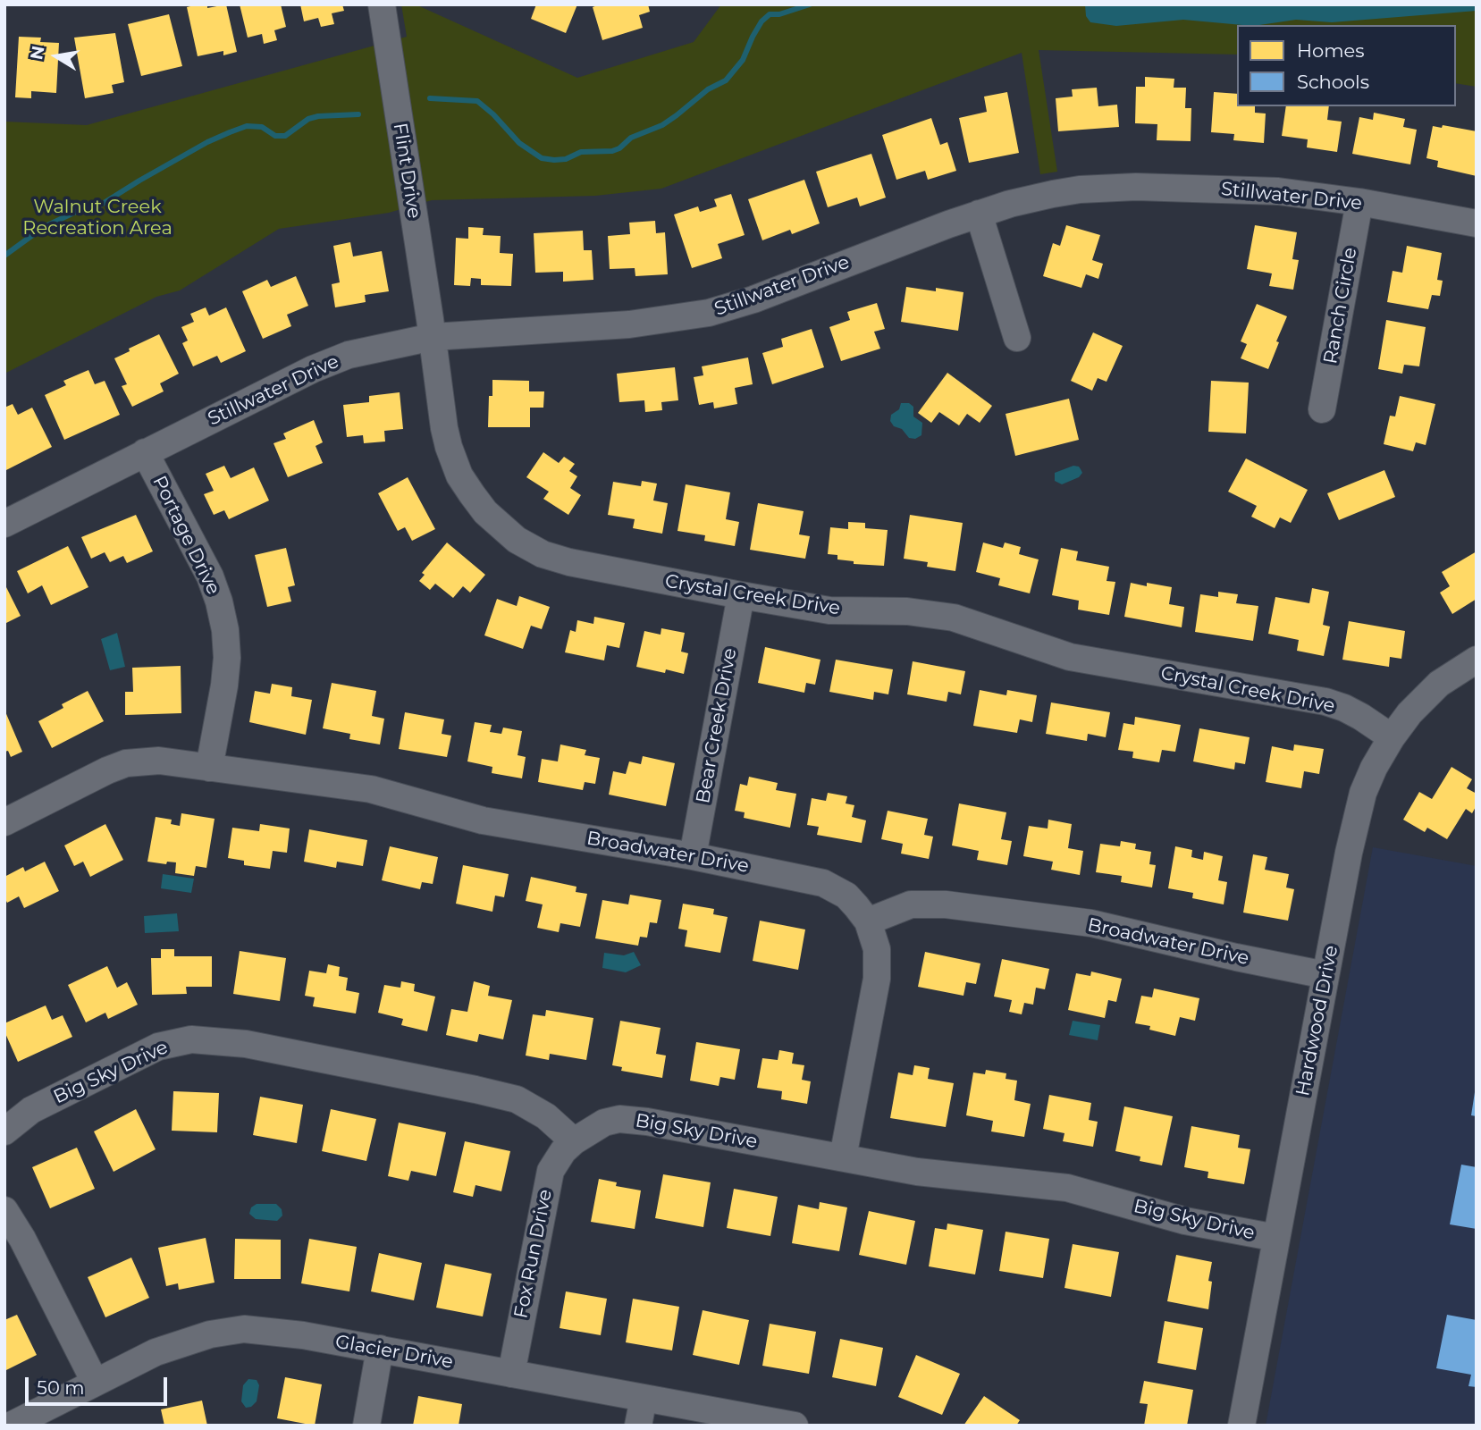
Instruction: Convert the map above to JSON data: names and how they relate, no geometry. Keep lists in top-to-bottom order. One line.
{"streets":{"street":["Flint Drive","Stillwater Drive","Ranch Circle","Portage Drive","Crystal Creek Drive","Bear Creek Drive","Broadwater Drive","Hardwood Drive","Big Sky Drive","Fox Run Drive","Glacier Drive"]},"crossings":[["Flint Drive","Stillwater Drive"],["Flint Drive","Crystal Creek Drive"],["Stillwater Drive","Ranch Circle"],["Stillwater Drive","Portage Drive"],["Stillwater Drive","Crystal Creek Drive"],["Portage Drive","Broadwater Drive"],["Crystal Creek Drive","Bear Creek Drive"],["Crystal Creek Drive","Hardwood Drive"],["Bear Creek Drive","Broadwater Drive"],["Broadwater Drive","Hardwood Drive"],["Hardwood Drive","Big Sky Drive"],["Big Sky Drive","Fox Run Drive"],["Fox Run Drive","Glacier Drive"]],"parks":["Walnut Creek Recreation Area"],"legend":["Homes","Schools"],"scale_bar":"50 m","north":"left"}
